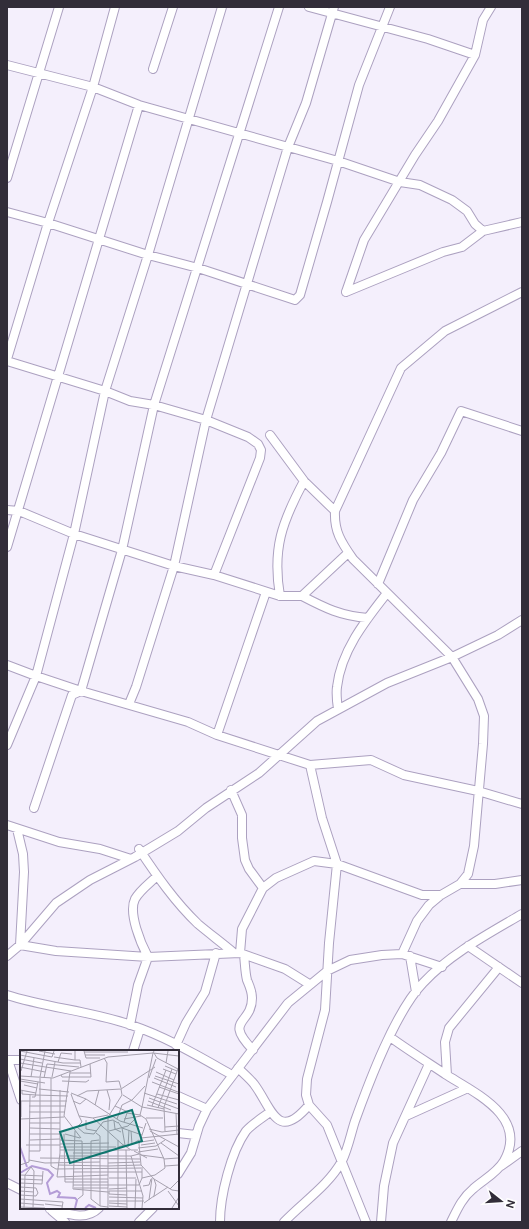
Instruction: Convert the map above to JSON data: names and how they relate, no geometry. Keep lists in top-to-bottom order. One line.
{"north":"right"}
